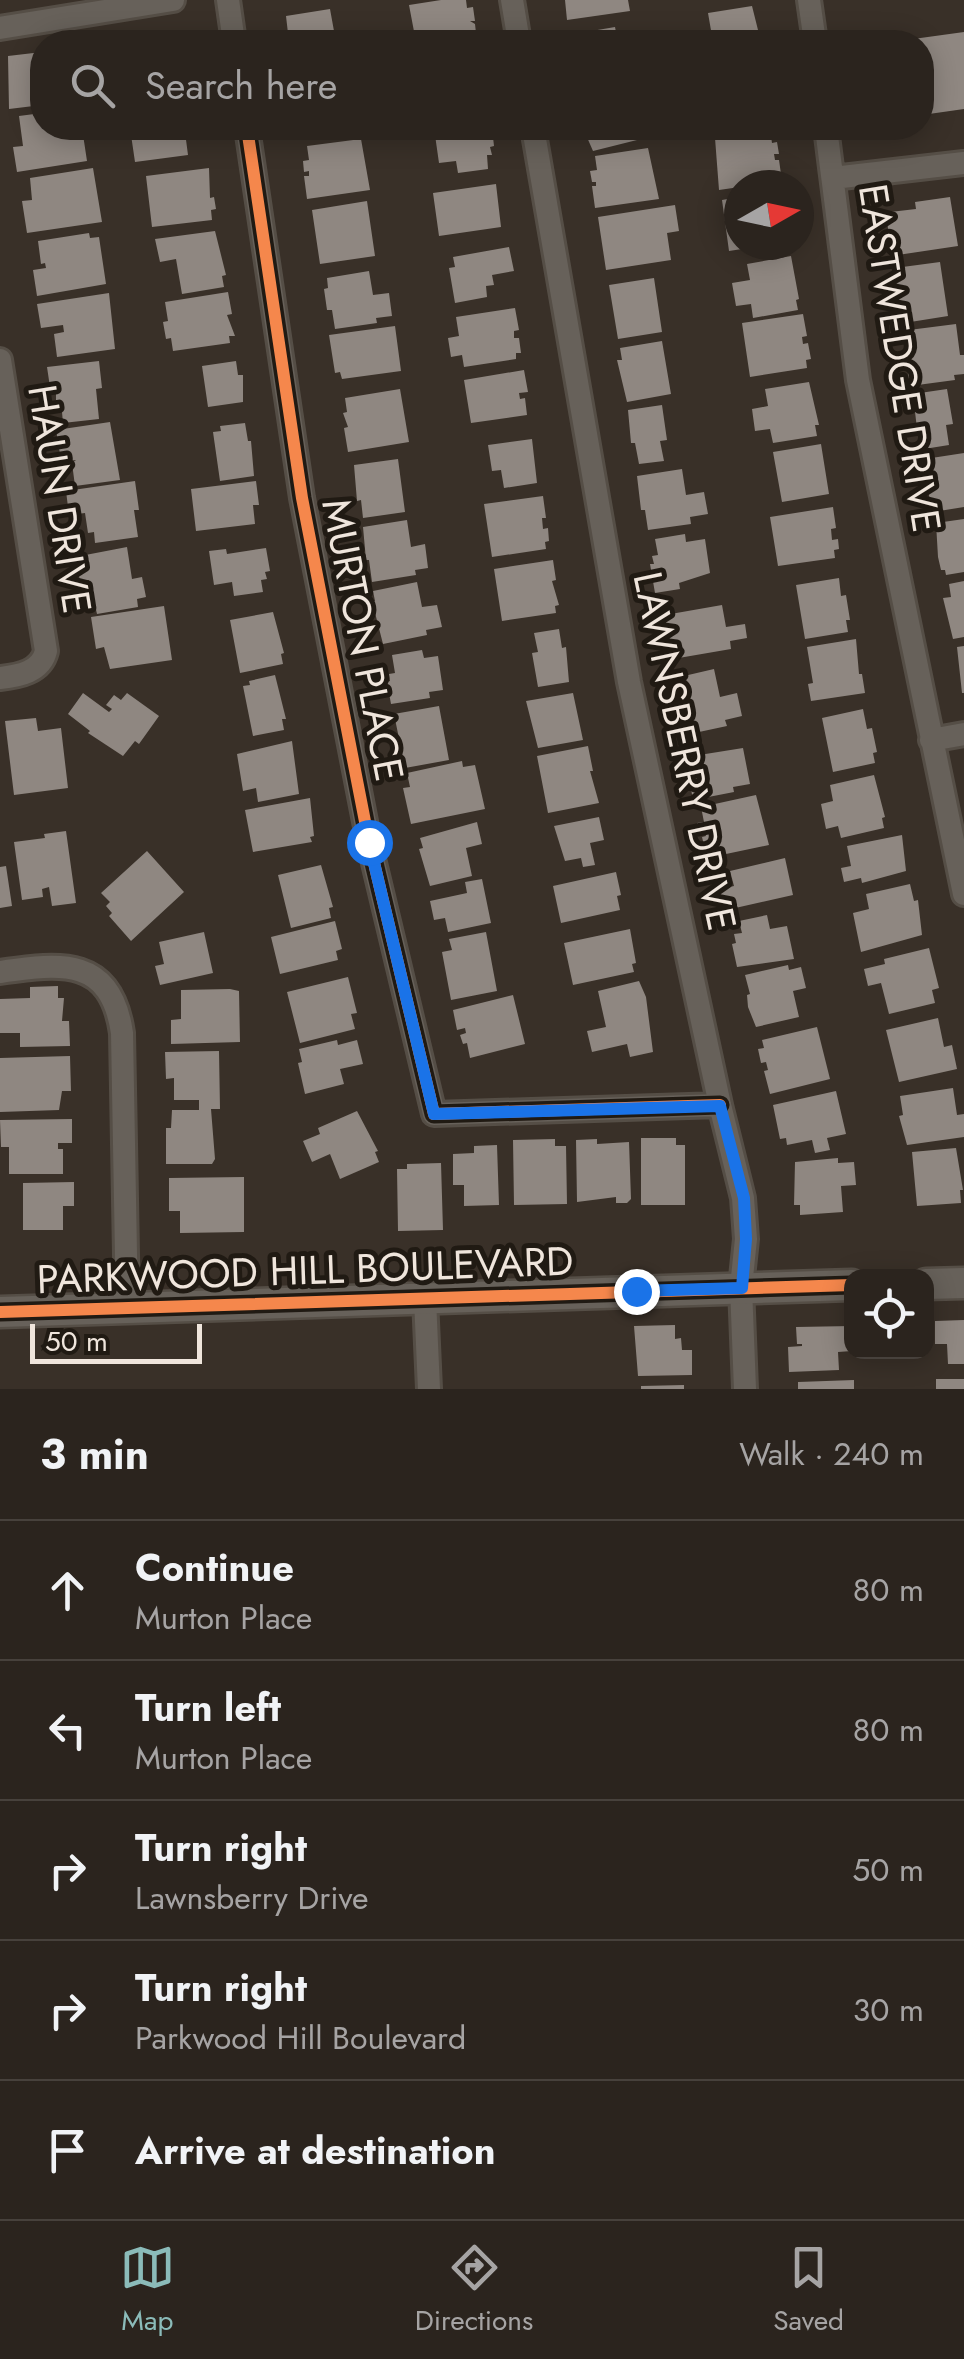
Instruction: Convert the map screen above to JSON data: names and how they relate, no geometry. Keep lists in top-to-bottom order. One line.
{"streets":{"street":["EASTWEDGE DRIVE","HAUN DRIVE","MURTON PLACE","LAWNSBERRY DRIVE","PARKWOOD HILL BOULEVARD"]},"crossings":[["MURTON PLACE","LAWNSBERRY DRIVE"],["LAWNSBERRY DRIVE","PARKWOOD HILL BOULEVARD"]],"scale_bar":"50 m","north":"right","page":{"search":"Search here","scale":"50 m","heading":["3 min","Walk · 240 m"],"list":[["Continue","Murton Place","80 m"],["Turn left","Murton Place","80 m"],["Turn right","Lawnsberry Drive","50 m"],["Turn right","Parkwood Hill Boulevard","30 m"],"Arrive at destination"],"nav":["Map","Directions","Saved"]}}
